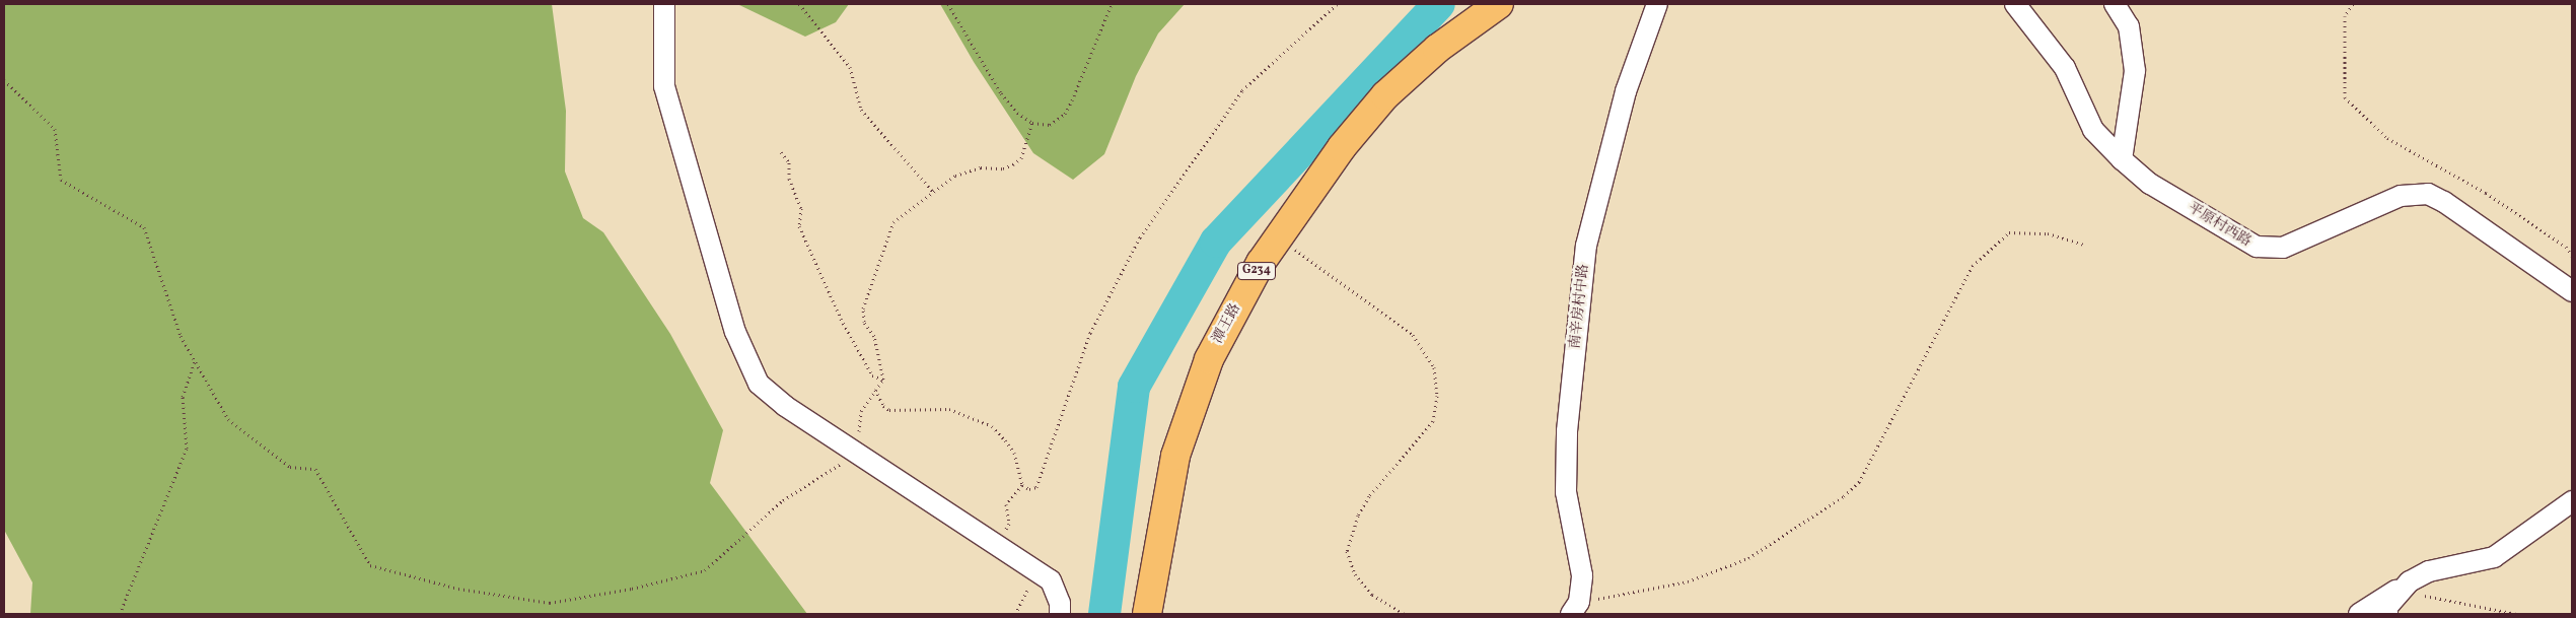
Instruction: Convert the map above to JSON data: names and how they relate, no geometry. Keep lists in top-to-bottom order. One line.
{"streets":{"highway":["G234","潭王路"],"street":["平原村西路","南辛房村中路"]}}
